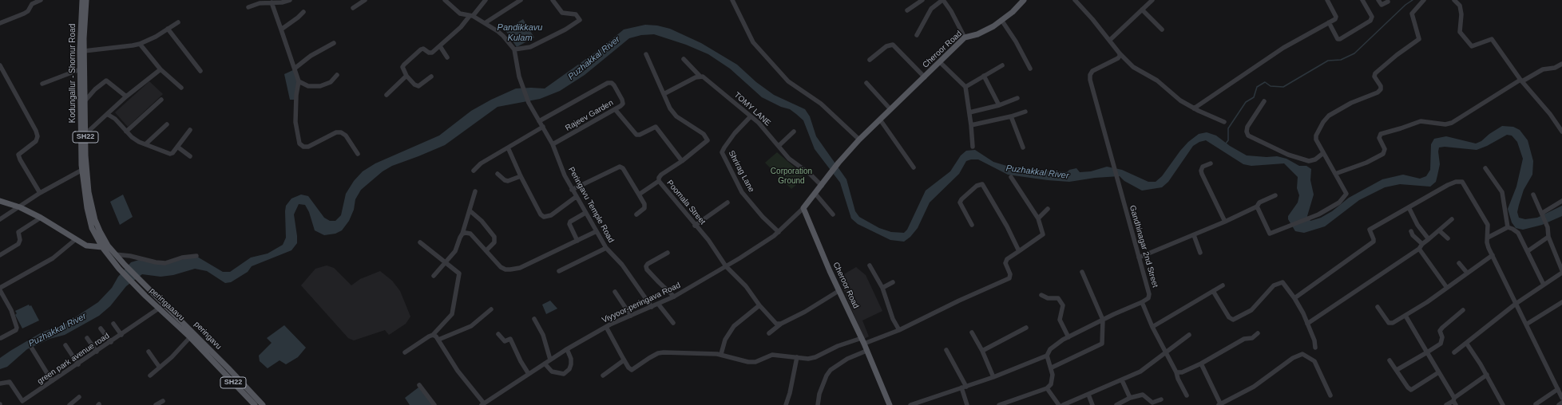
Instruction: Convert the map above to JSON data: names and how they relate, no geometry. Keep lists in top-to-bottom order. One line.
{"streets":{"main road":["Cheroor Road","Kodungallur - Shornur Road","SH22","peringaaavu","peringavu"],"street":["TOMY LANE","Rajeev Garden","Shrirag Lane","Poomala Street","Peringavu Temple Road","Gandhinagar 2nd Street","Viyyoor-peringava Road","green park avenue road"]},"crossings":[["Cheroor Road","TOMY LANE"],["Cheroor Road","Viyyoor-peringava Road"],["Kodungallur - Shornur Road","peringaaavu"],["Kodungallur - Shornur Road","peringavu"],["TOMY LANE","Shrirag Lane"],["Rajeev Garden","Peringavu Temple Road"],["Shrirag Lane","Viyyoor-peringava Road"],["Poomala Street","Viyyoor-peringava Road"],["Peringavu Temple Road","Viyyoor-peringava Road"],["peringaaavu","green park avenue road"]],"water":["Pandikkavu Kulam","Puzhakkal River"],"parks":["Corporation Ground"]}
